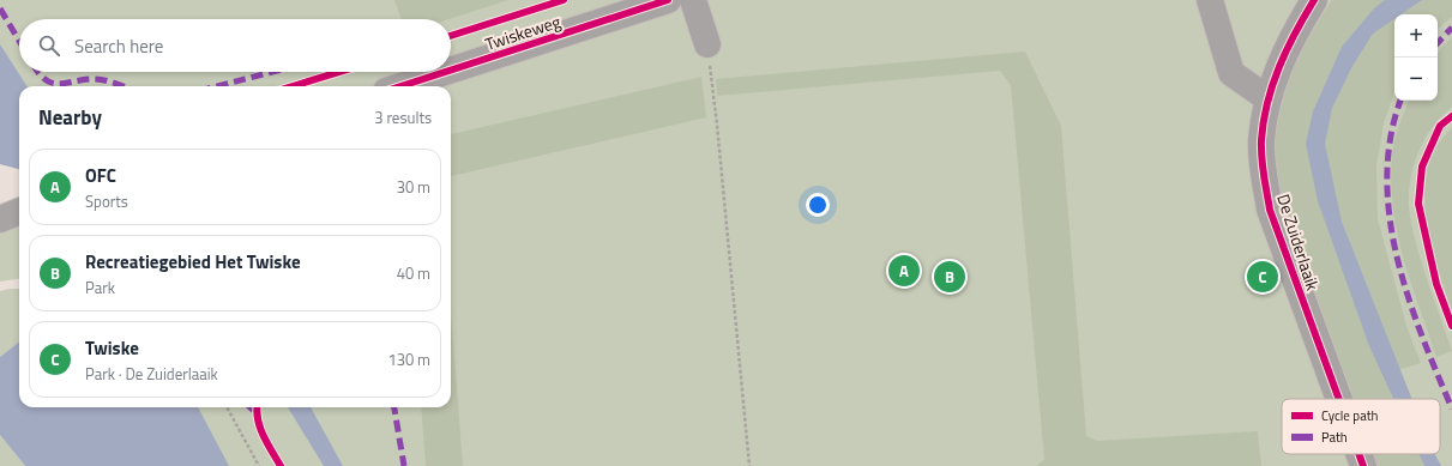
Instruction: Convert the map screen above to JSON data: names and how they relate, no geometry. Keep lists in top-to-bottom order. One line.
{"streets":{"street":["Twiskeweg","De Zuiderlaaik"]},"legend":["Cycle path","Path"],"page":{"map_buttons":["+","−"],"search":"Search here","heading":["Nearby","3 results"],"list":[{"mark":"A","name":"OFC","note":"Sports","value":"30 m"},{"mark":"B","name":"Recreatiegebied Het Twiske","note":"Park","value":"40 m"},{"mark":"C","name":"Twiske","note":"Park · De Zuiderlaaik","value":"130 m"}],"pins":["A","B","C"]}}
